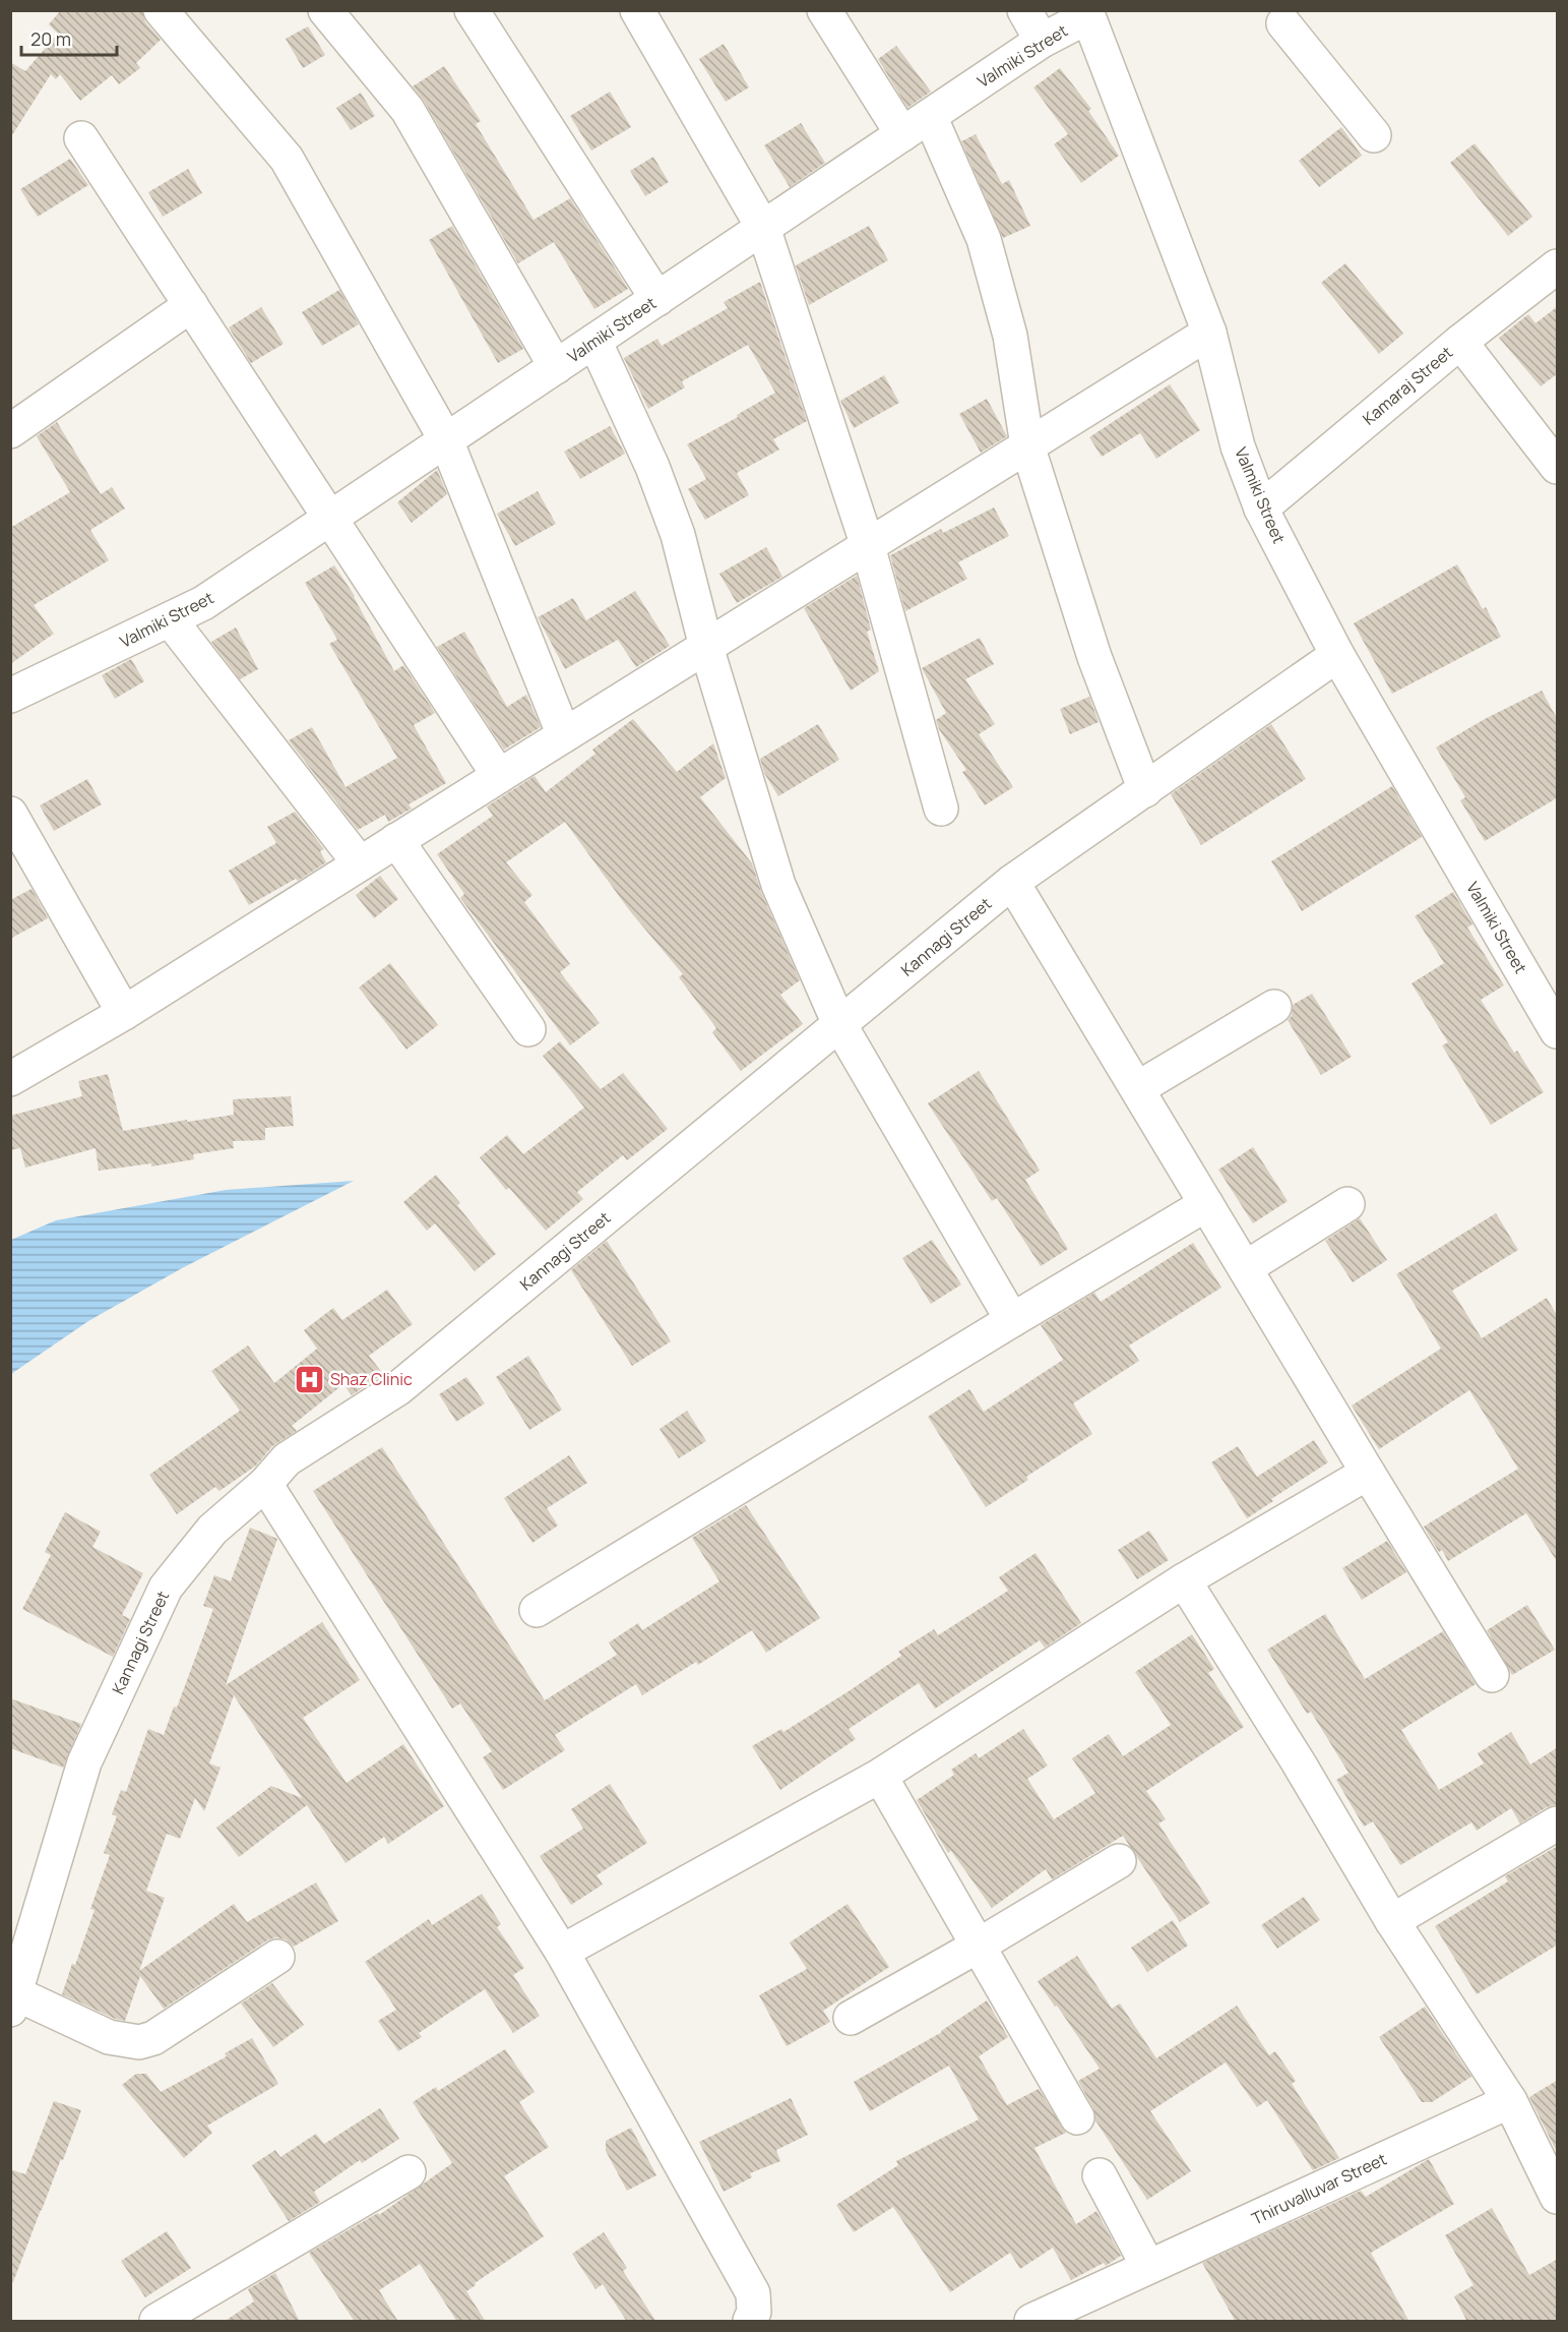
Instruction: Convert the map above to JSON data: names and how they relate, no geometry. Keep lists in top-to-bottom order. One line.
{"streets":{"street":["Valmiki Street","Kamaraj Street","Kannagi Street","Thiruvalluvar Street"]},"crossings":[["Valmiki Street","Kamaraj Street"],["Valmiki Street","Kannagi Street"]],"places":{"hospital":["Shaz Clinic"]},"scale_bar":"20 m"}
